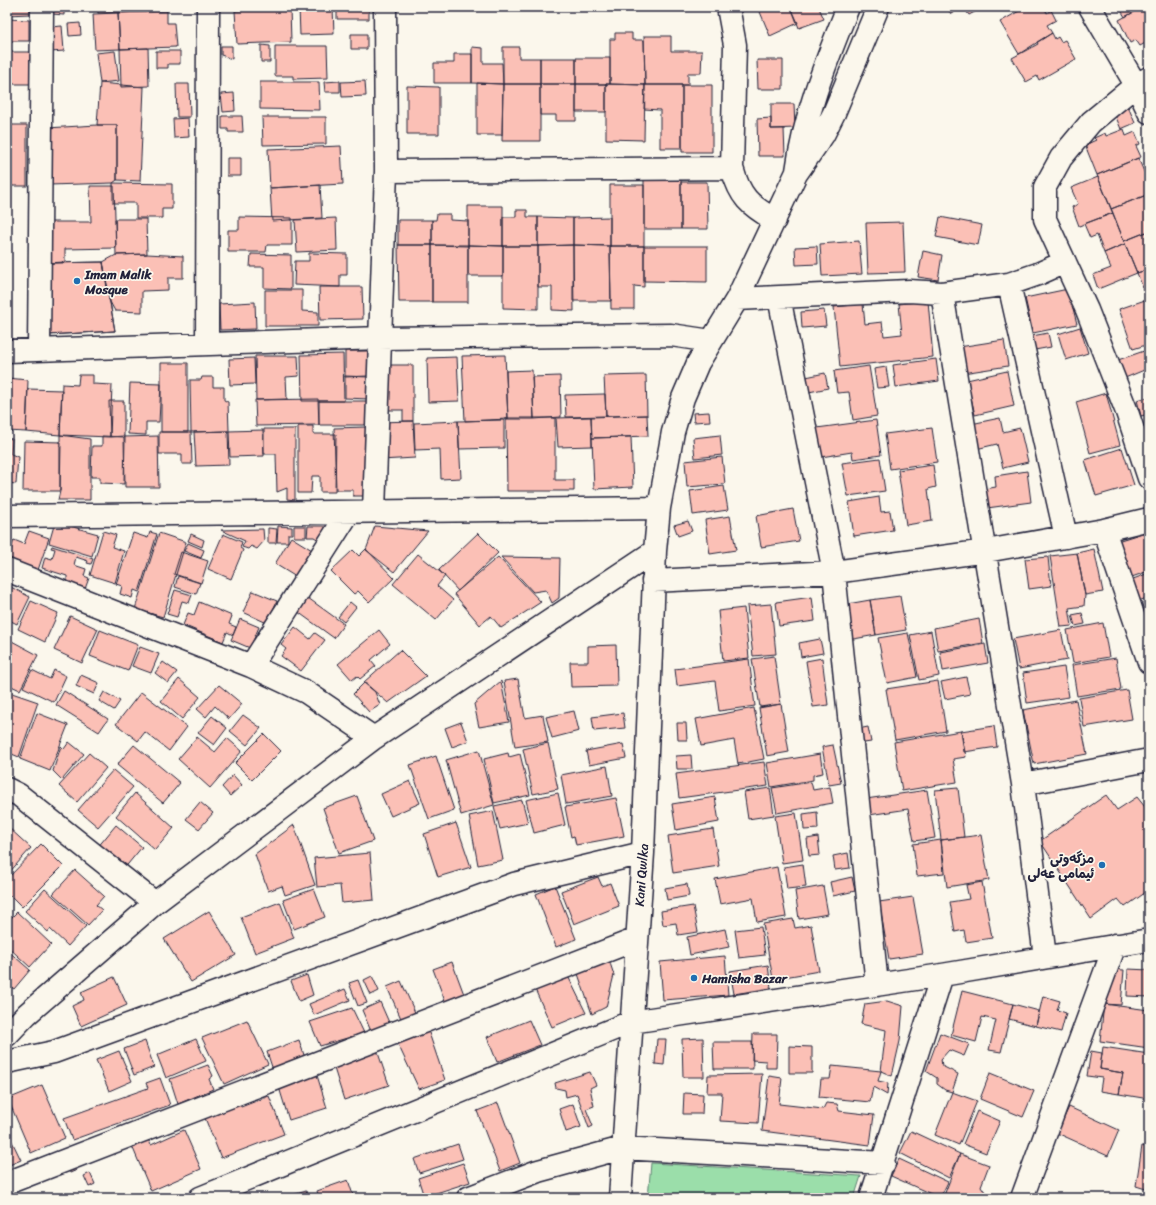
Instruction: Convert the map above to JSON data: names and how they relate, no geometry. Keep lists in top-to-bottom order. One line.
{"streets":{"street":["Kani Qwlka"]},"places":["Imam Malik Mosque","مزگەوتی ئیمامی عەلی","Hamisha Bazar"]}
